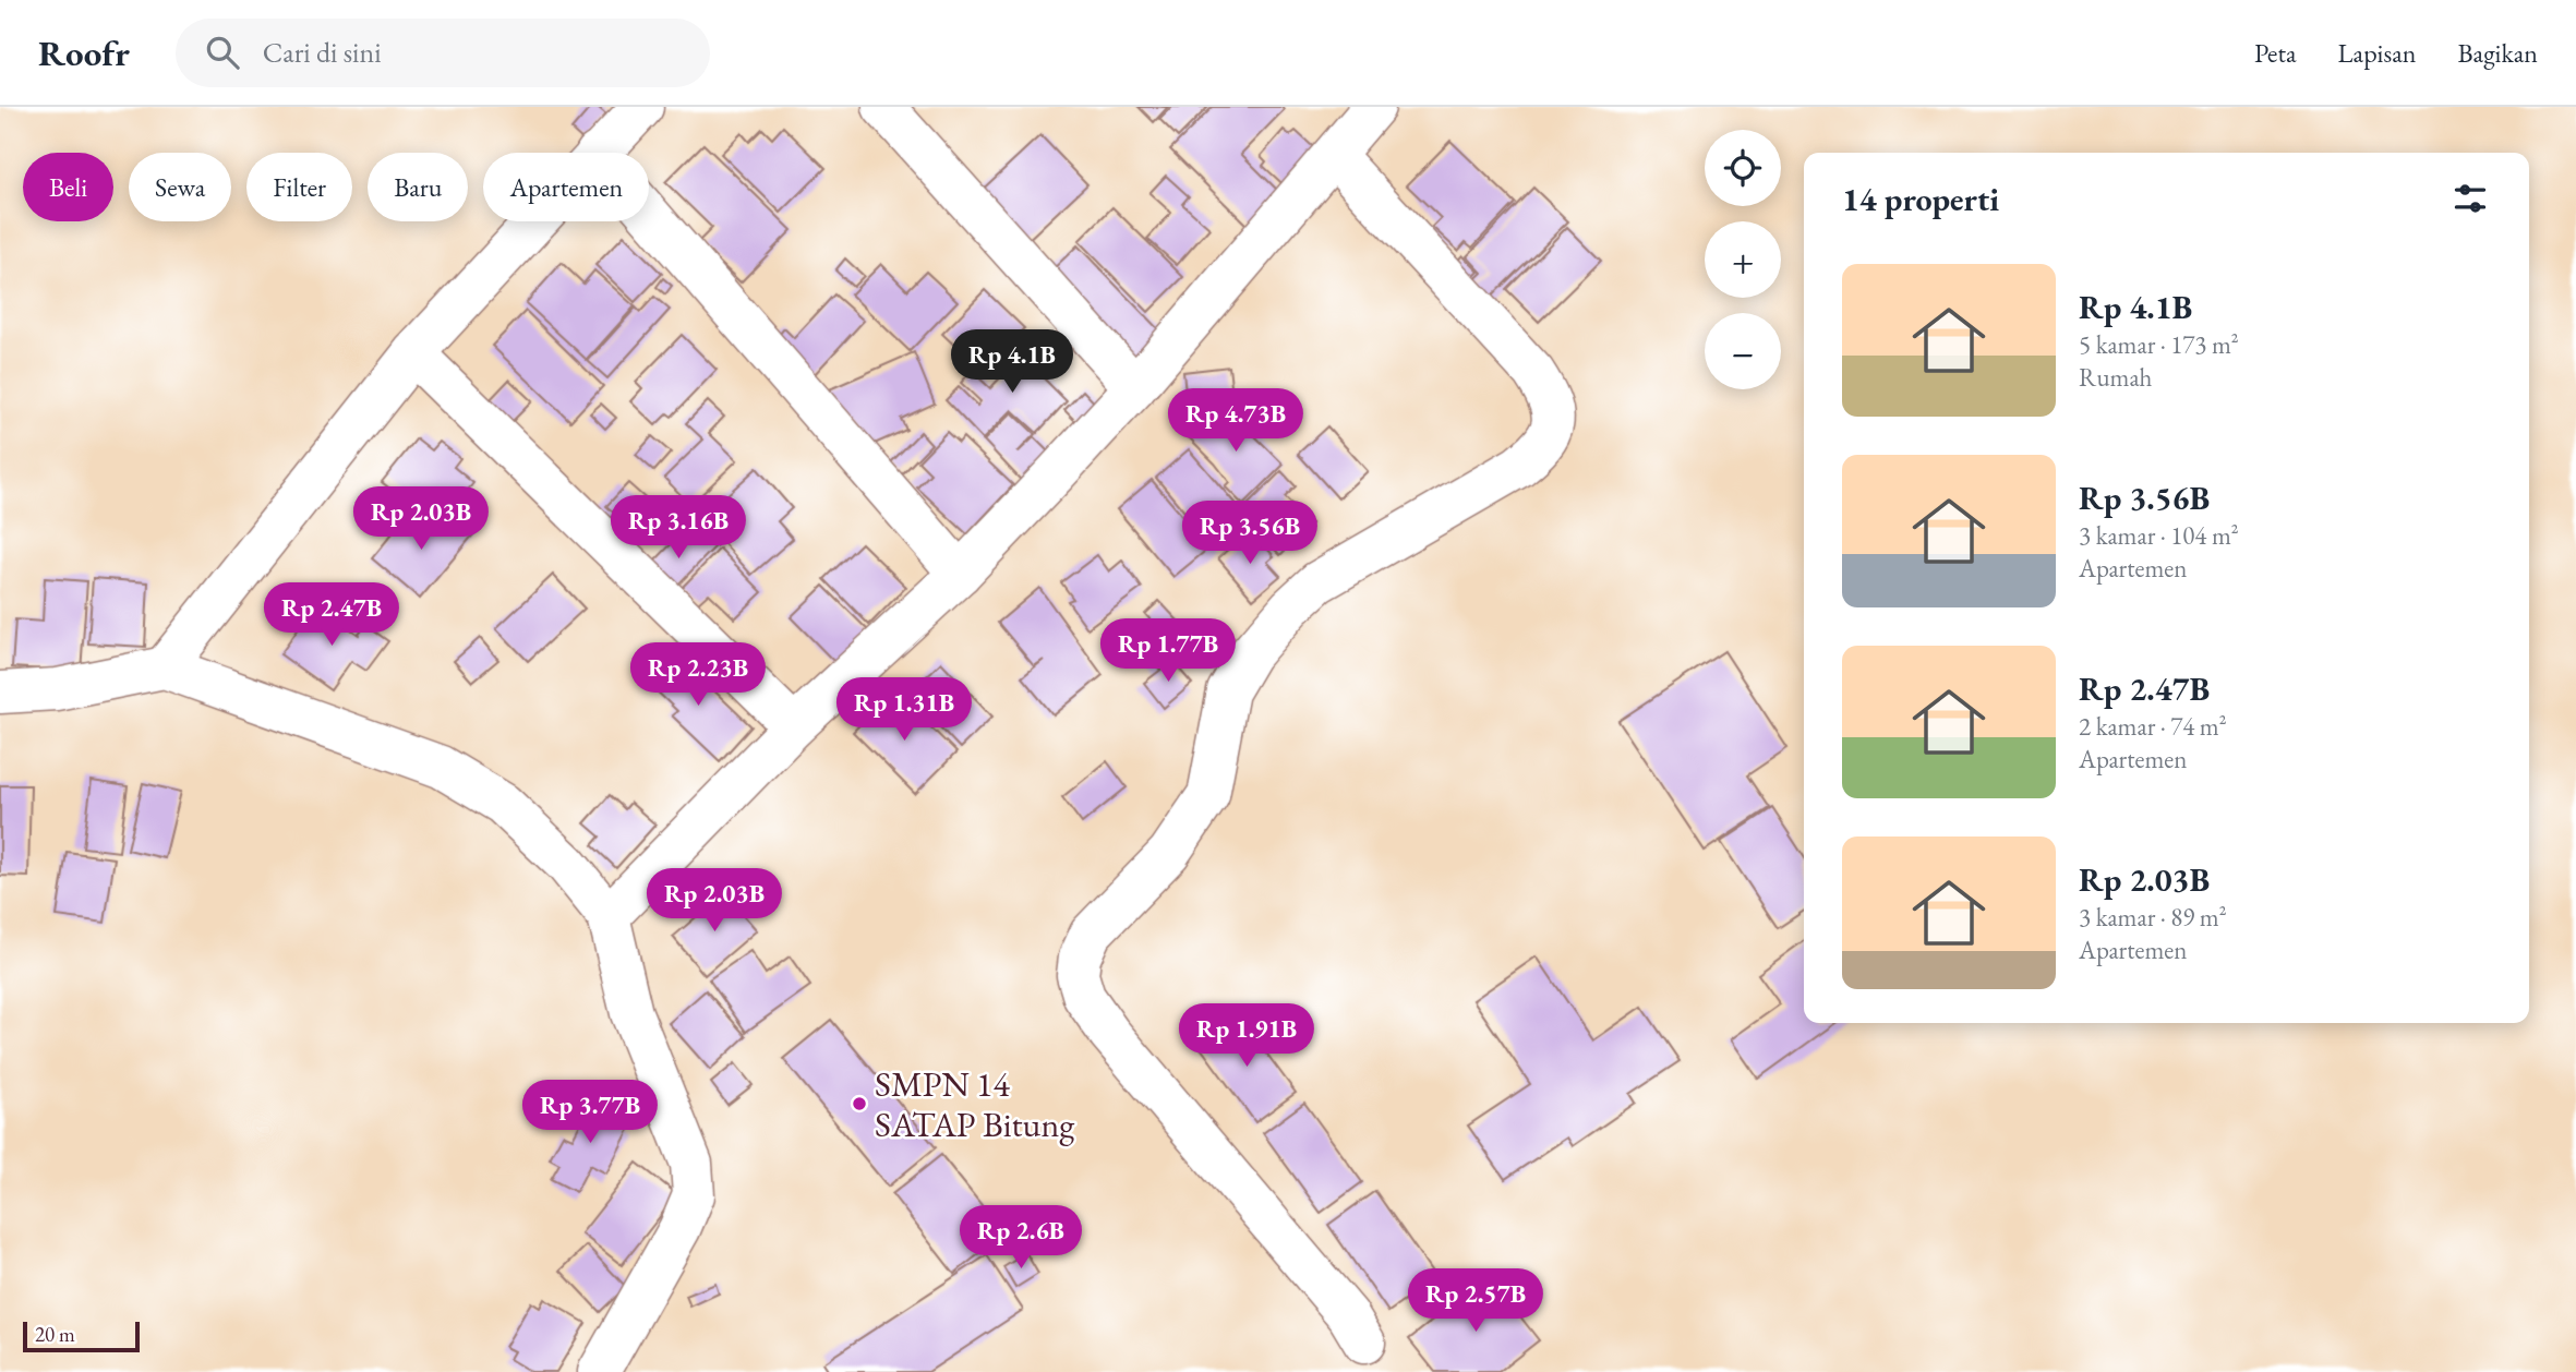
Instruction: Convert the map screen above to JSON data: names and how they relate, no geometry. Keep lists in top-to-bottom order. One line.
{"places":["SMPN 14 SATAP Bitung"],"scale_bar":"20 m","page":{"header":"Roofr","search":"Cari di sini","nav":["Peta","Lapisan","Bagikan"],"map_buttons":["+","−"],"chip":["Beli","Sewa","Filter","Baru","Apartemen"],"heading":"14 properti","list":[{"name":"Rp 4.1B","note":"5 kamar · 173 m² · Rumah"},{"name":"Rp 3.56B","note":"3 kamar · 104 m² · Apartemen"},{"name":"Rp 2.47B","note":"2 kamar · 74 m² · Apartemen"},{"name":"Rp 2.03B","note":"3 kamar · 89 m² · Apartemen"}],"price":["Rp 4.1B","Rp 4.73B","Rp 2.03B","Rp 3.16B","Rp 3.56B","Rp 2.47B","Rp 1.77B","Rp 2.23B","Rp 1.31B","Rp 2.03B","Rp 1.91B","Rp 3.77B","Rp 2.6B","Rp 2.57B"],"scale":"20 m"}}
